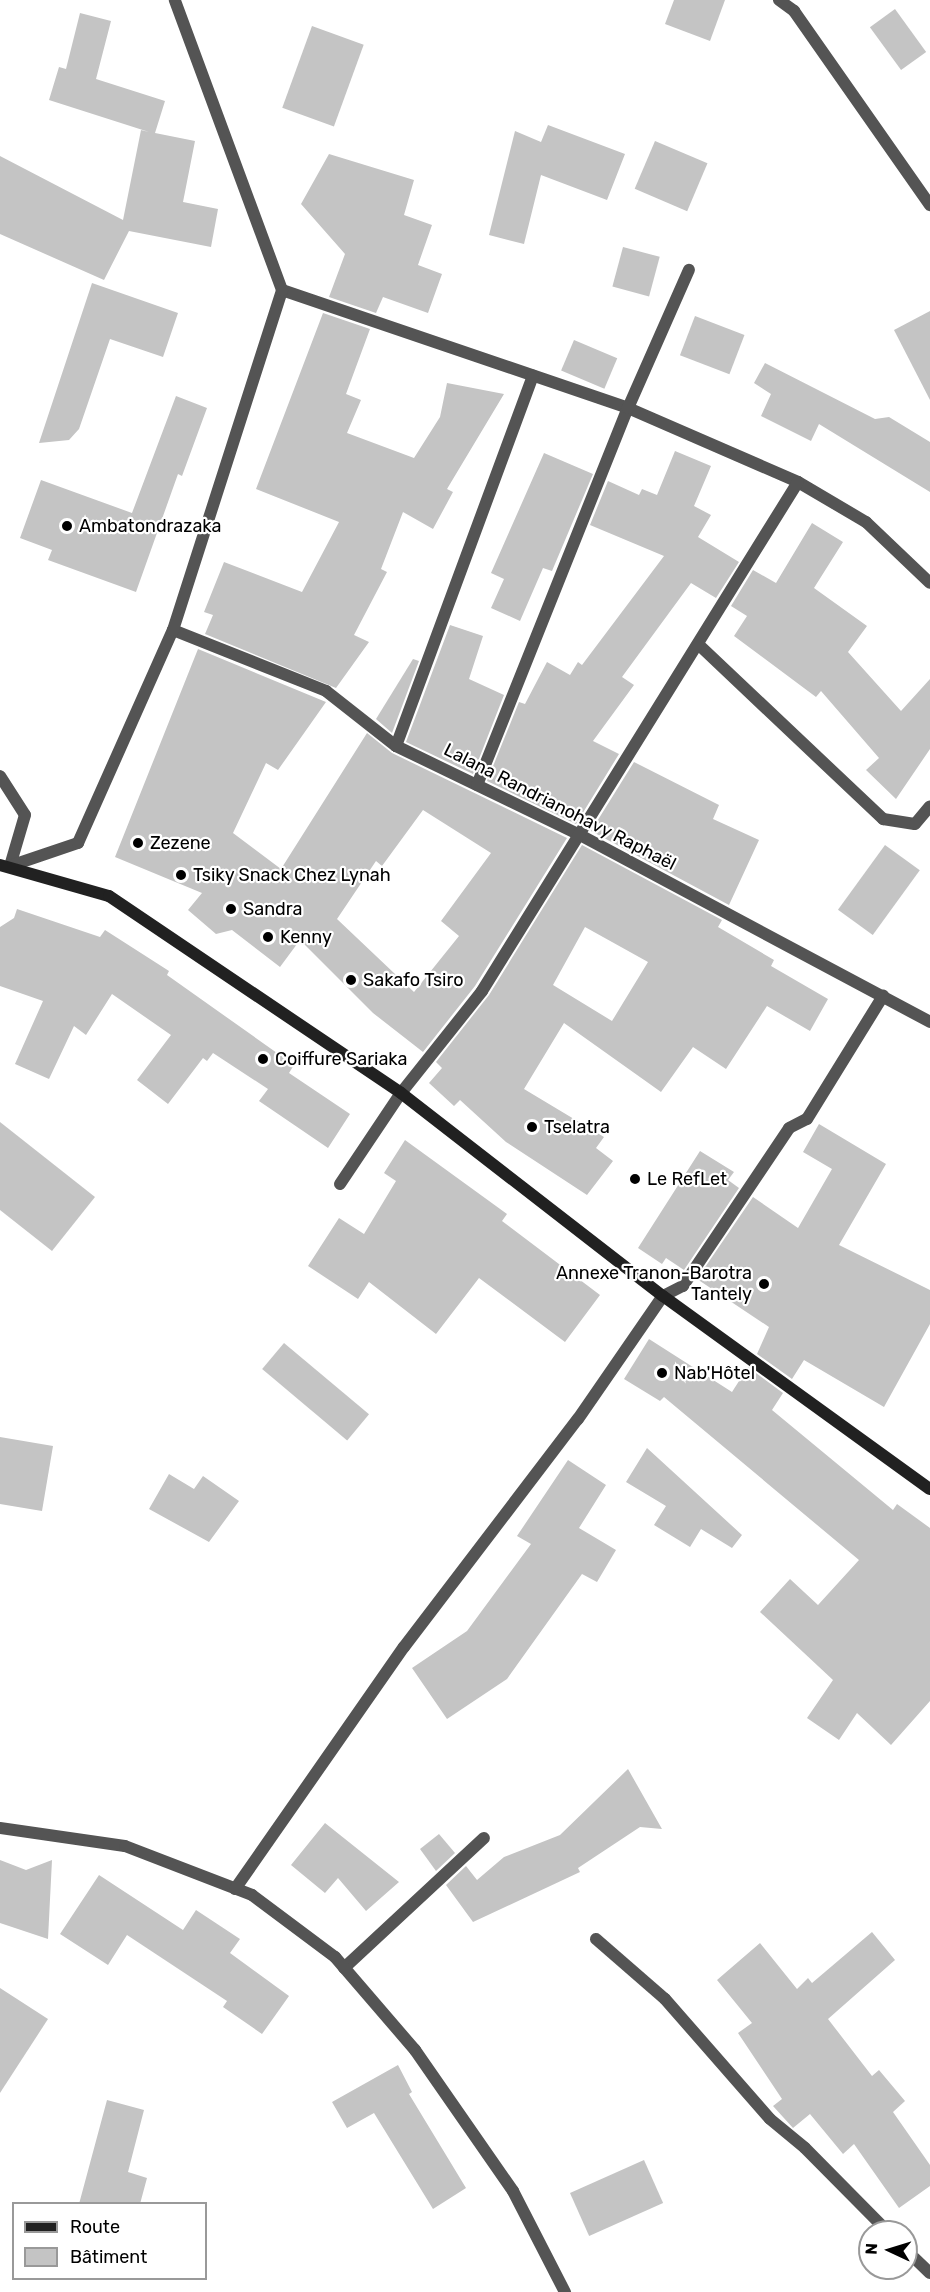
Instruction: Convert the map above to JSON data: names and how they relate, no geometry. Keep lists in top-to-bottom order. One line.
{"streets":{"street":["Lalana Randrianohavy Raphaël"]},"places":["Ambatondrazaka","Zezene","Tsiky Snack Chez Lynah","Sandra","Kenny","Sakafo Tsiro","Coiffure Sariaka","Tselatra","Le RefLet","Annexe Tranon-Barotra Tantely","Nab'Hôtel"],"legend":["Route","Bâtiment"],"north":"left"}
